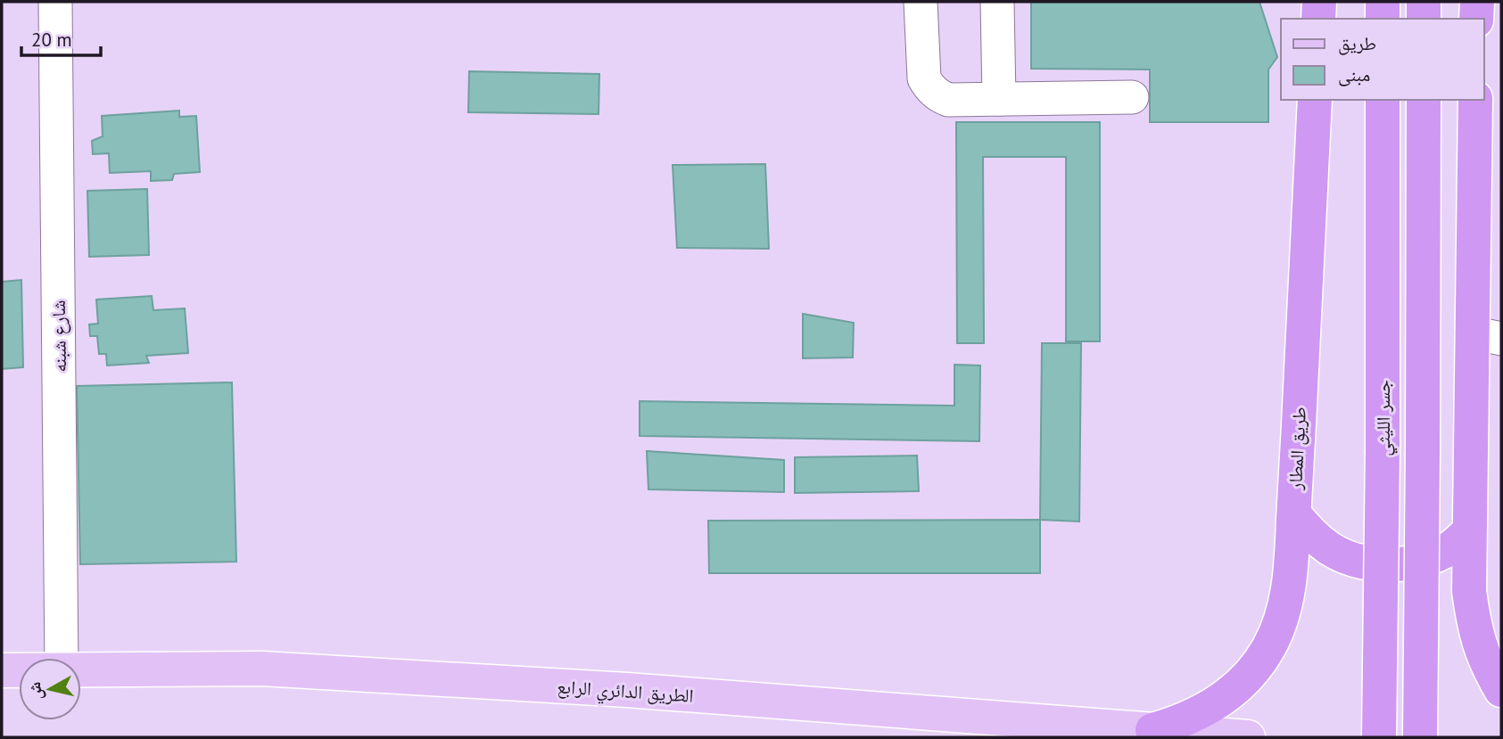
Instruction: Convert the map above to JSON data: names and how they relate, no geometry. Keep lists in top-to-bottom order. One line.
{"streets":{"highway":["جسر الليثي","طريق المطار"],"main road":["الطريق الدائري الرابع"],"street":["شارع شبنه"]},"crossings":[["طريق المطار","الطريق الدائري الرابع"]],"legend":["طريق","مبنى"],"scale_bar":"20 m","north":"left"}
